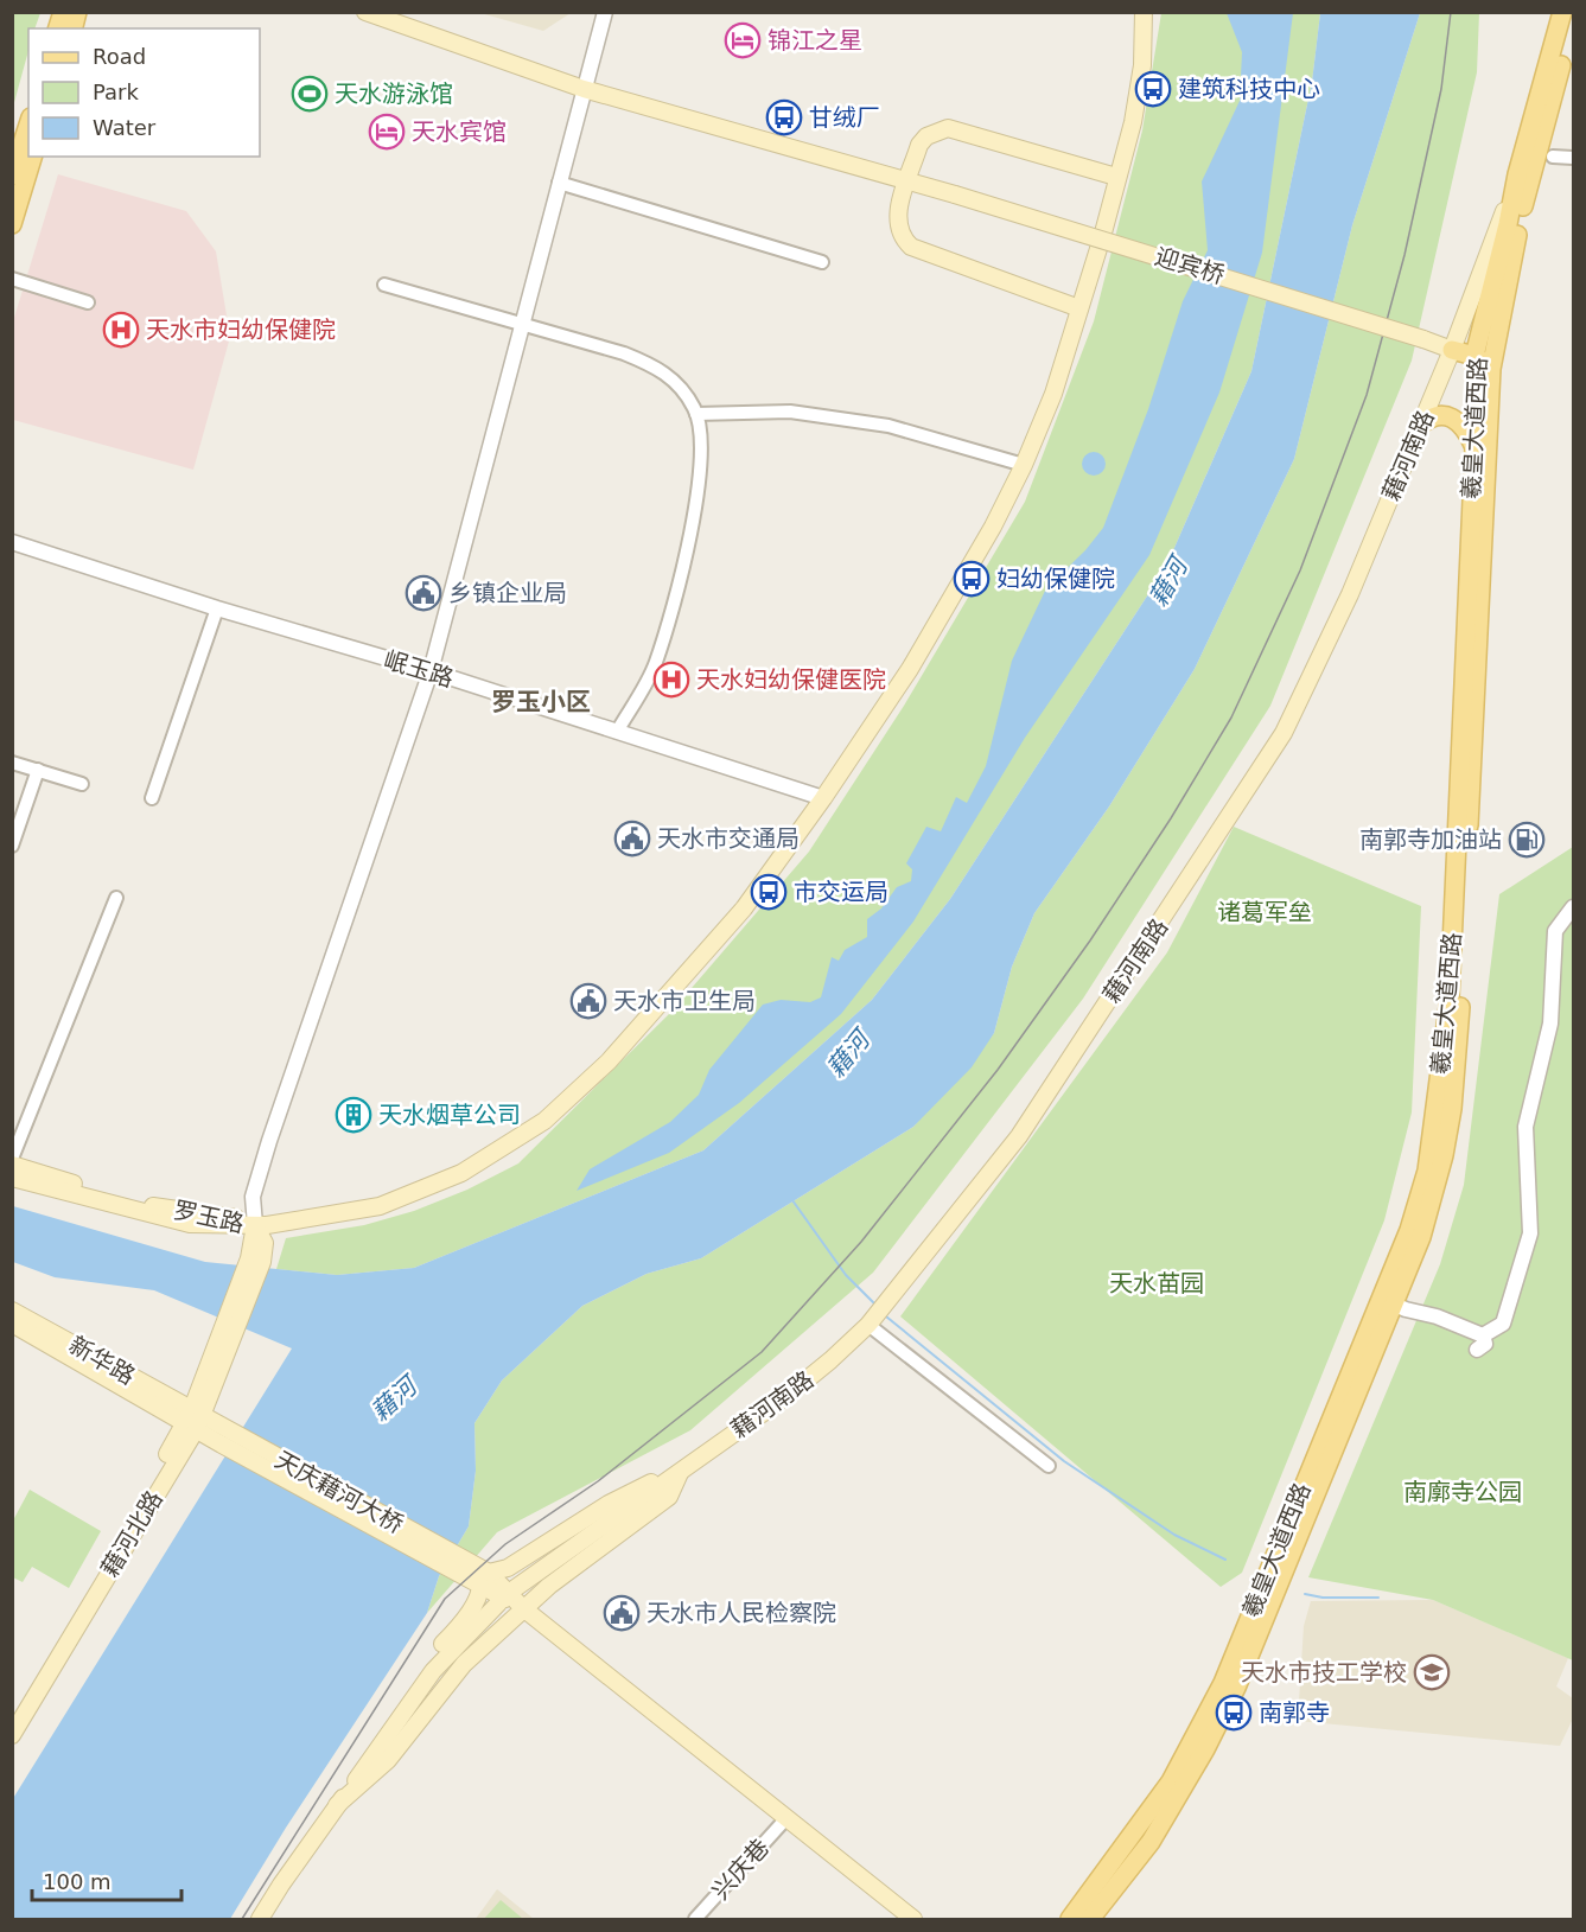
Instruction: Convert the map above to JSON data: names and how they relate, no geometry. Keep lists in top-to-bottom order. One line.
{"streets":{"main road":["迎宾桥","羲皇大道西路","藉河南路","罗玉路","新华路","天庆藉河大桥","藉河北路"],"street":["岷玉路","兴庆巷"]},"crossings":[["迎宾桥","藉河南路"],["羲皇大道西路","藉河南路"],["藉河南路","天庆藉河大桥"],["罗玉路","藉河北路"],["新华路","天庆藉河大桥"],["新华路","藉河北路"],["天庆藉河大桥","藉河北路"],["天庆藉河大桥","兴庆巷"]],"districts":["罗玉小区"],"water":["藉河"],"parks":["诸葛军垒","天水苗园","南廓寺公园"],"places":{"hotel":["锦江之星","天水宾馆"],"bus stop":["建筑科技中心","甘绒厂","妇幼保健院","市交运局","南郭寺"],"sports":["天水游泳馆"],"hospital":["天水市妇幼保健院","天水妇幼保健医院"],"public building":["乡镇企业局","天水市交通局","天水市卫生局","天水市人民检察院"],"fuel station":["南郭寺加油站"],"building":["天水烟草公司"],"school or university":["天水市技工学校"]},"legend":["Road","Park","Water"],"scale_bar":"100 m"}
